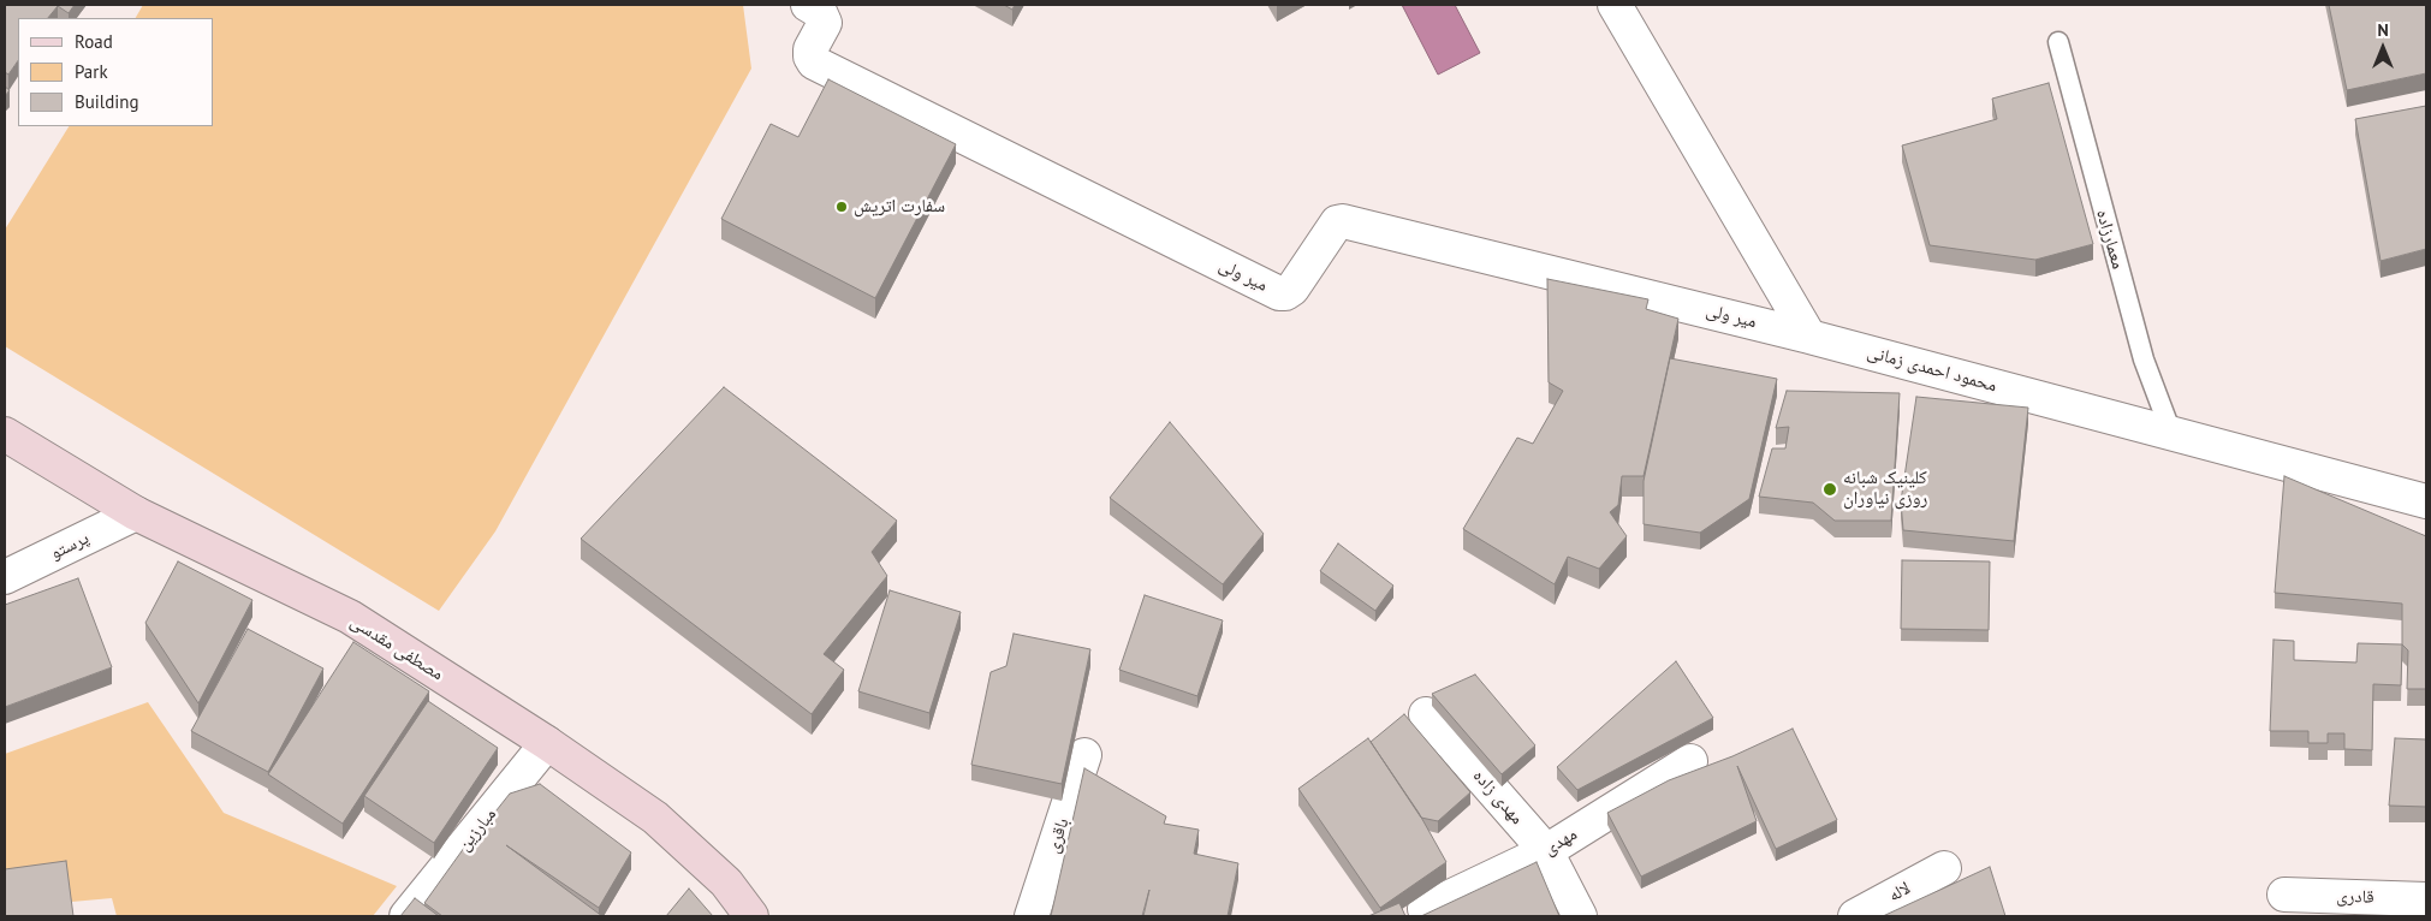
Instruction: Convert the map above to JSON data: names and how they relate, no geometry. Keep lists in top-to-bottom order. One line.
{"streets":{"main road":["مصطفی مقدسی"],"street":["میر ولی","محمود احمدی زمانی","پرستو","مهدی زاده","مبارزین","باقری","مهدی","لاله","قادری"],"lane":["معمارزاده"]},"crossings":[["معمارزاده","محمود احمدی زمانی"],["میر ولی","محمود احمدی زمانی"],["پرستو","مصطفی مقدسی"],["مصطفی مقدسی","مبارزین"],["مهدی زاده","مهدی"]],"places":["سفارت اتریش","کلینیک شبانه روزی نیاوران"],"legend":["Road","Park","Building"],"north":"top"}
